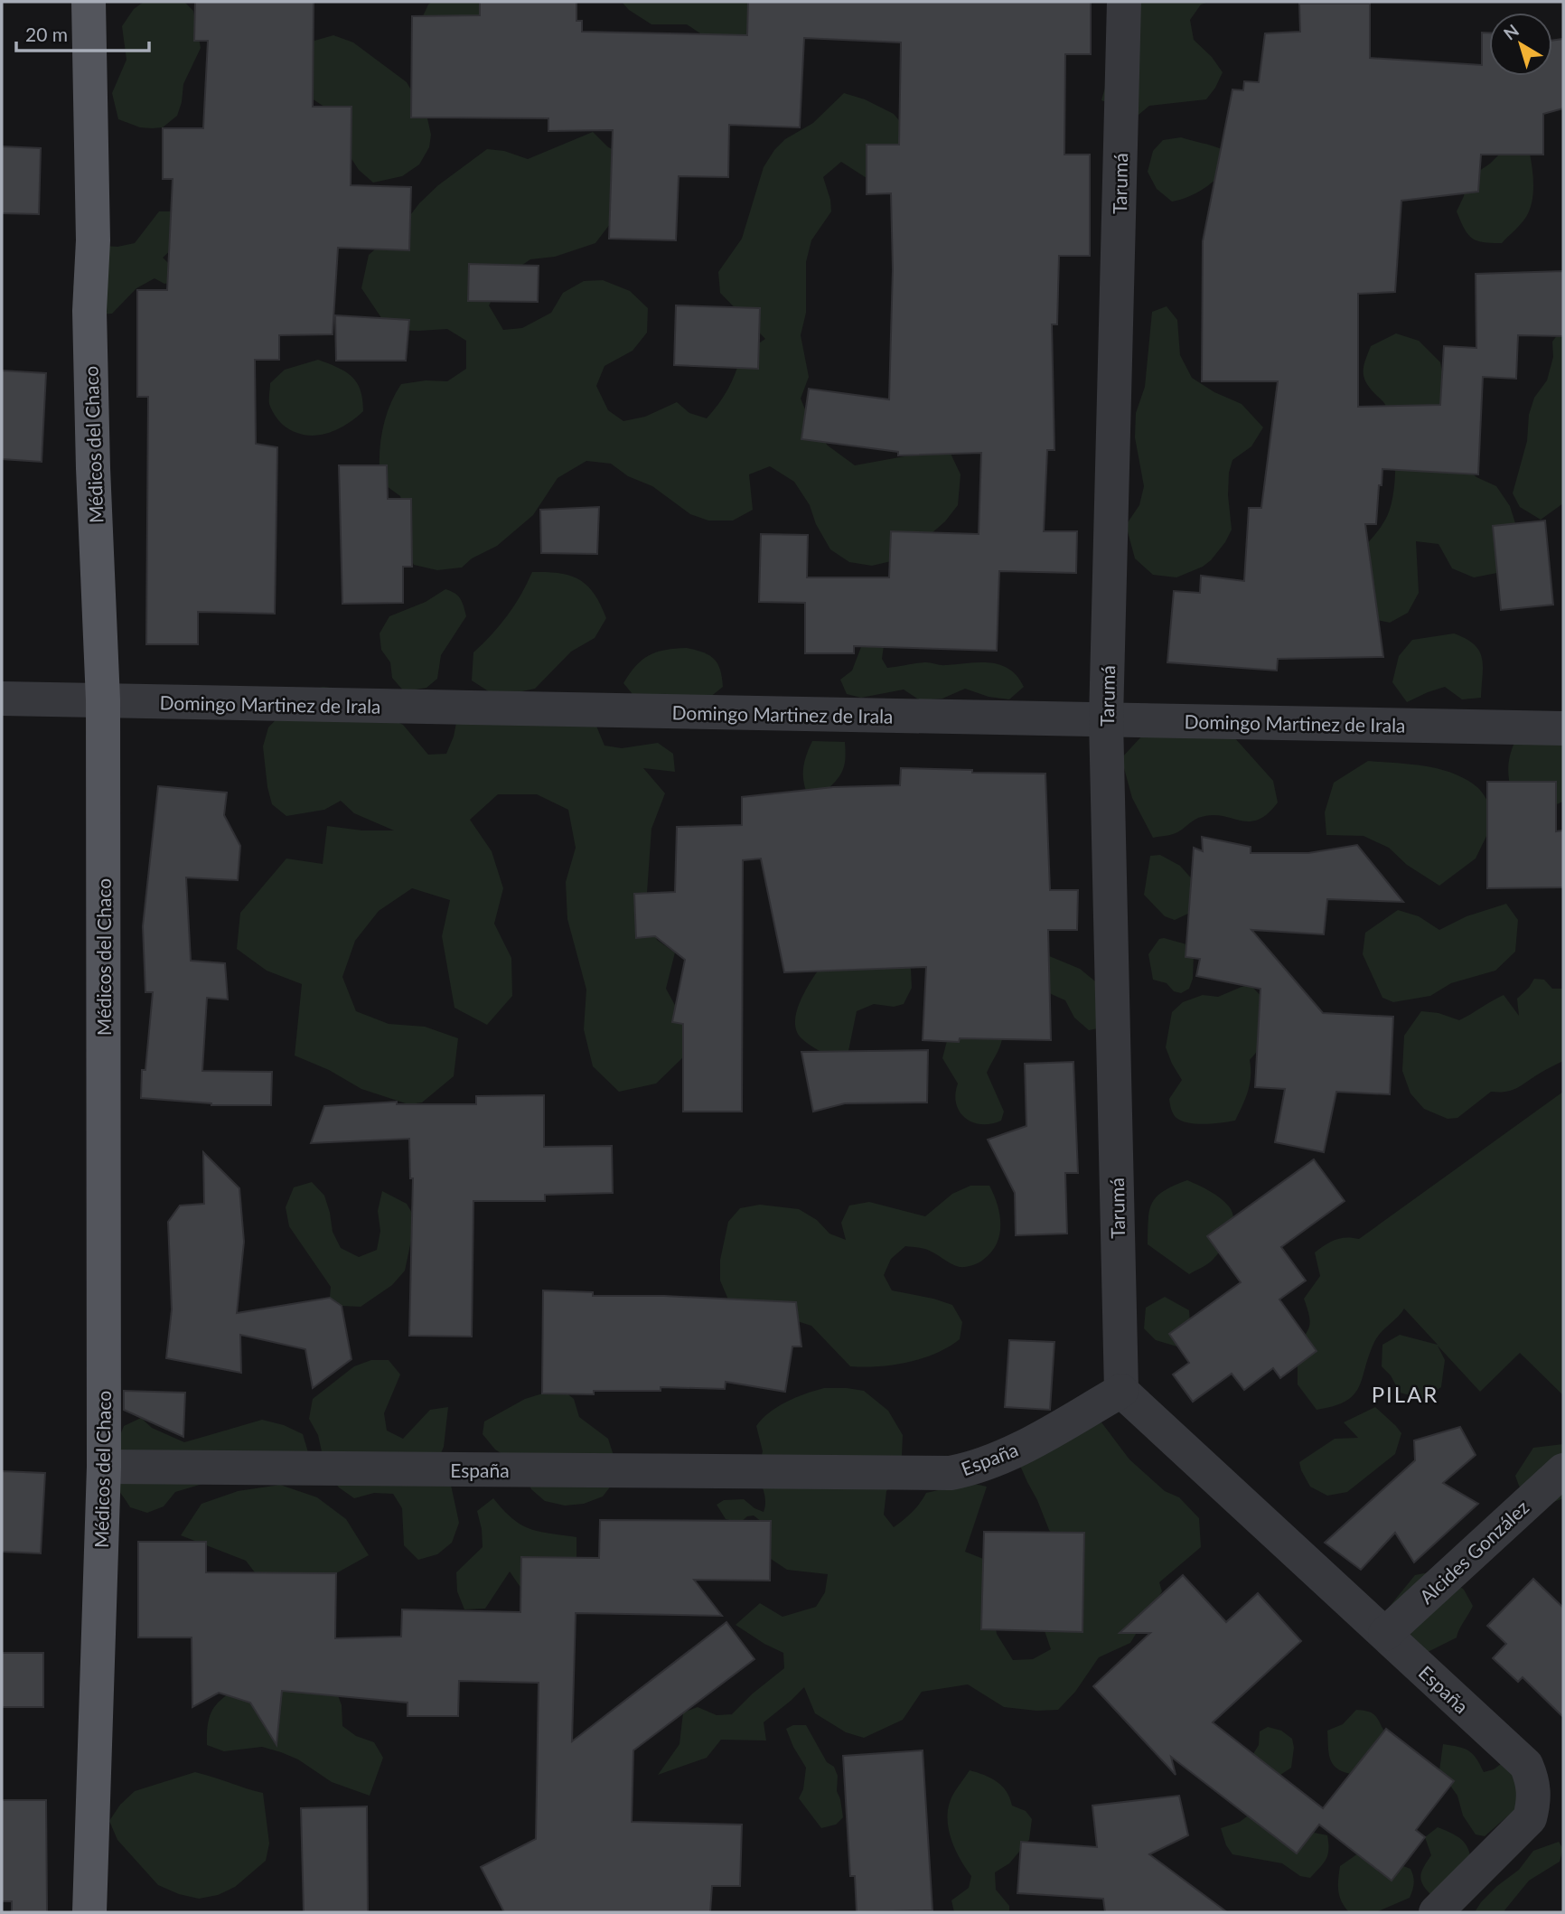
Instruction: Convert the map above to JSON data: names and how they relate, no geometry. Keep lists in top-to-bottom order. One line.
{"streets":{"main road":["Médicos del Chaco"],"street":["Tarumá","Domingo Martinez de Irala","España","Alcides González"]},"crossings":[["Tarumá","Domingo Martinez de Irala"],["Tarumá","España"],["Médicos del Chaco","Domingo Martinez de Irala"],["Médicos del Chaco","España"],["España","Alcides González"]],"districts":["PILAR"],"scale_bar":"20 m","north":"top left"}
